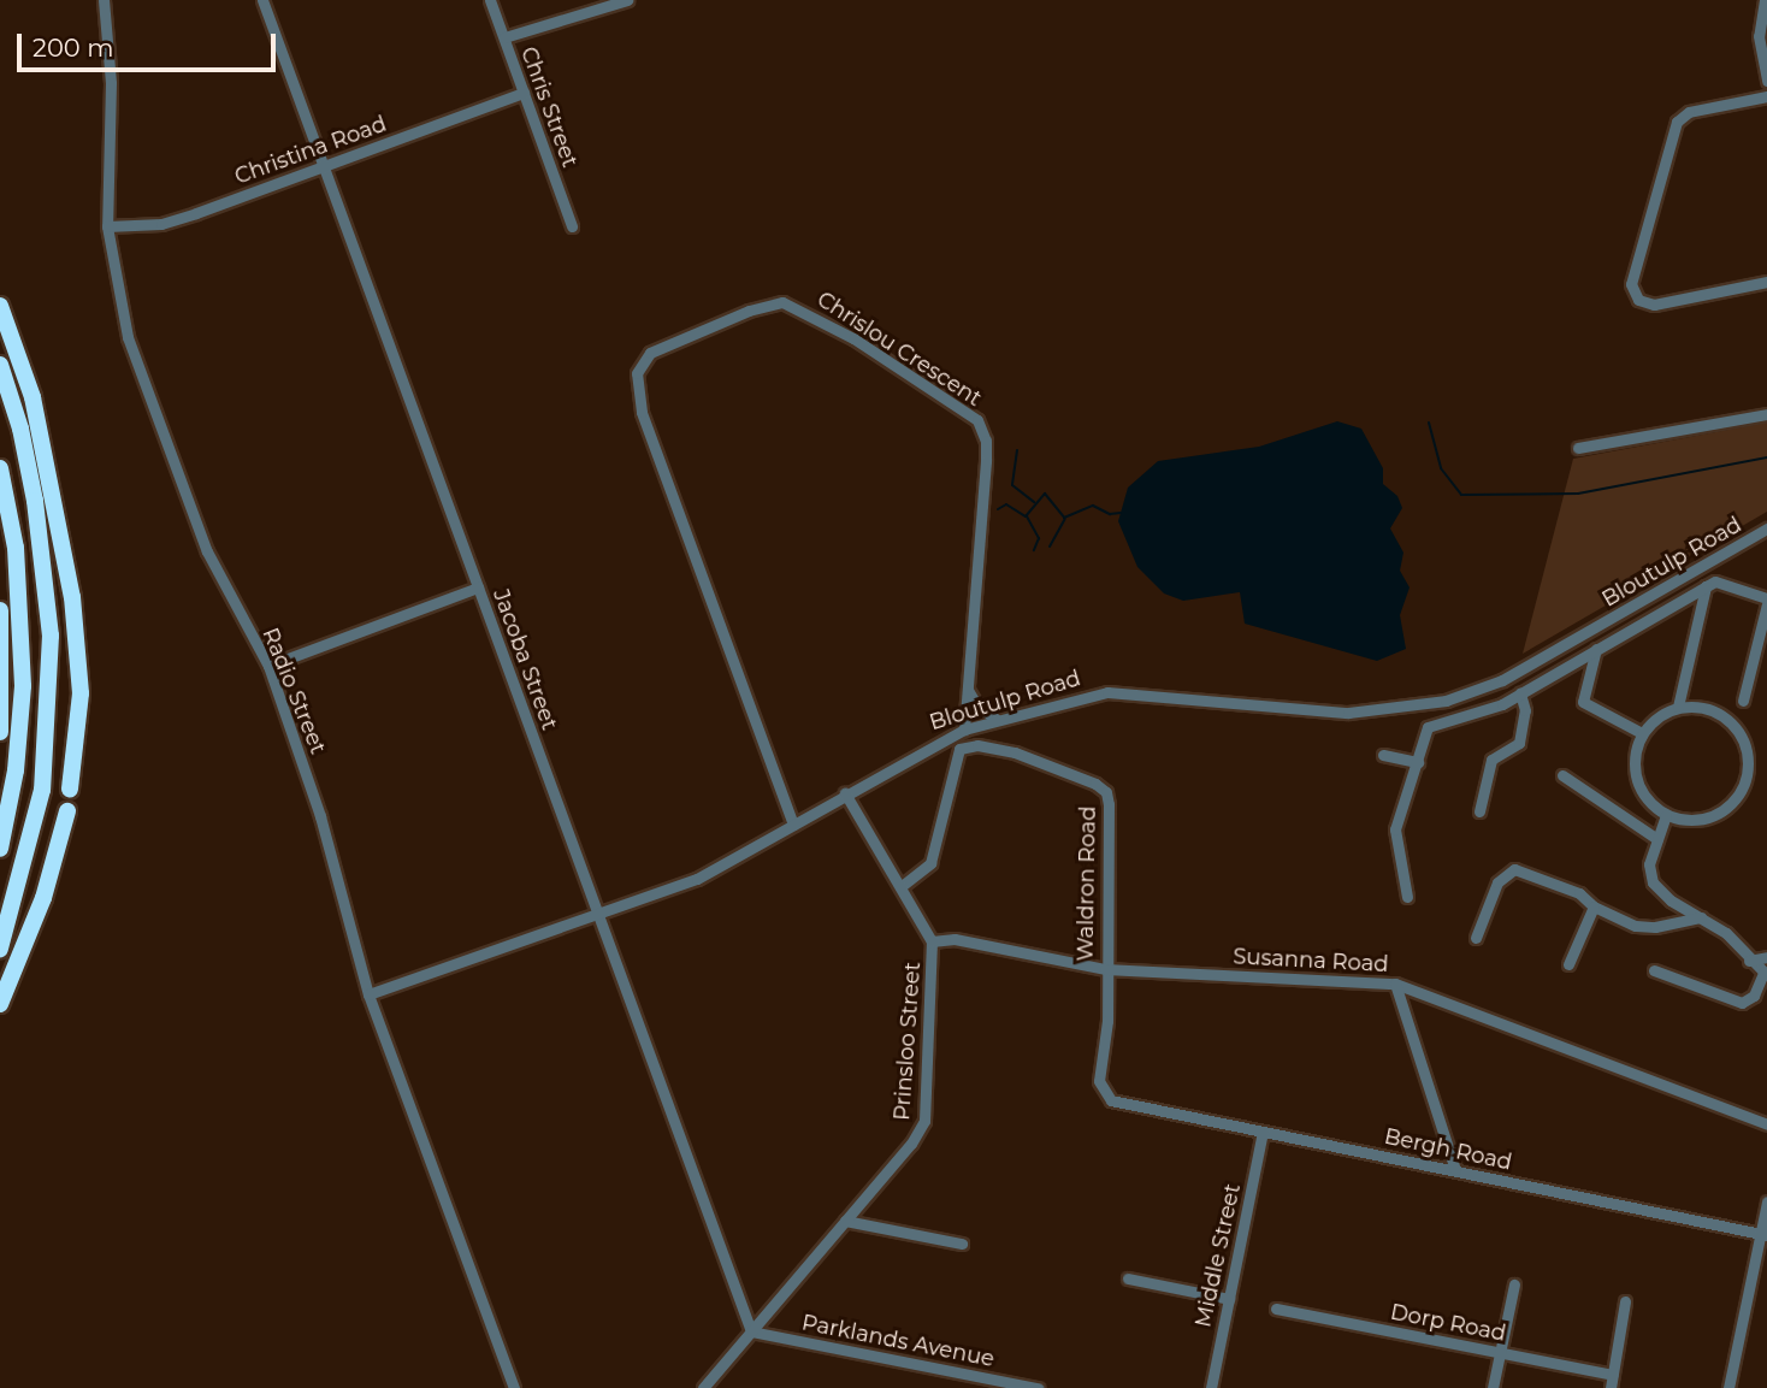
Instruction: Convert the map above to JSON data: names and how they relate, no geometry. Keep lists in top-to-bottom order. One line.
{"streets":{"street":["Chris Street","Christina Road","Chrislou Crescent","Bloutulp Road","Jacoba Street","Radio Street","Waldron Road","Susanna Road","Prinsloo Street","Bergh Road","Middle Street","Dorp Road","Parklands Avenue"]},"crossings":[["Chris Street","Christina Road"],["Christina Road","Jacoba Street"],["Christina Road","Radio Street"],["Chrislou Crescent","Bloutulp Road"],["Bloutulp Road","Jacoba Street"],["Bloutulp Road","Radio Street"],["Bloutulp Road","Prinsloo Street"],["Jacoba Street","Prinsloo Street"],["Jacoba Street","Parklands Avenue"],["Waldron Road","Susanna Road"],["Waldron Road","Prinsloo Street"],["Waldron Road","Bergh Road"],["Susanna Road","Prinsloo Street"],["Prinsloo Street","Parklands Avenue"],["Bergh Road","Middle Street"]],"scale_bar":"200 m"}
